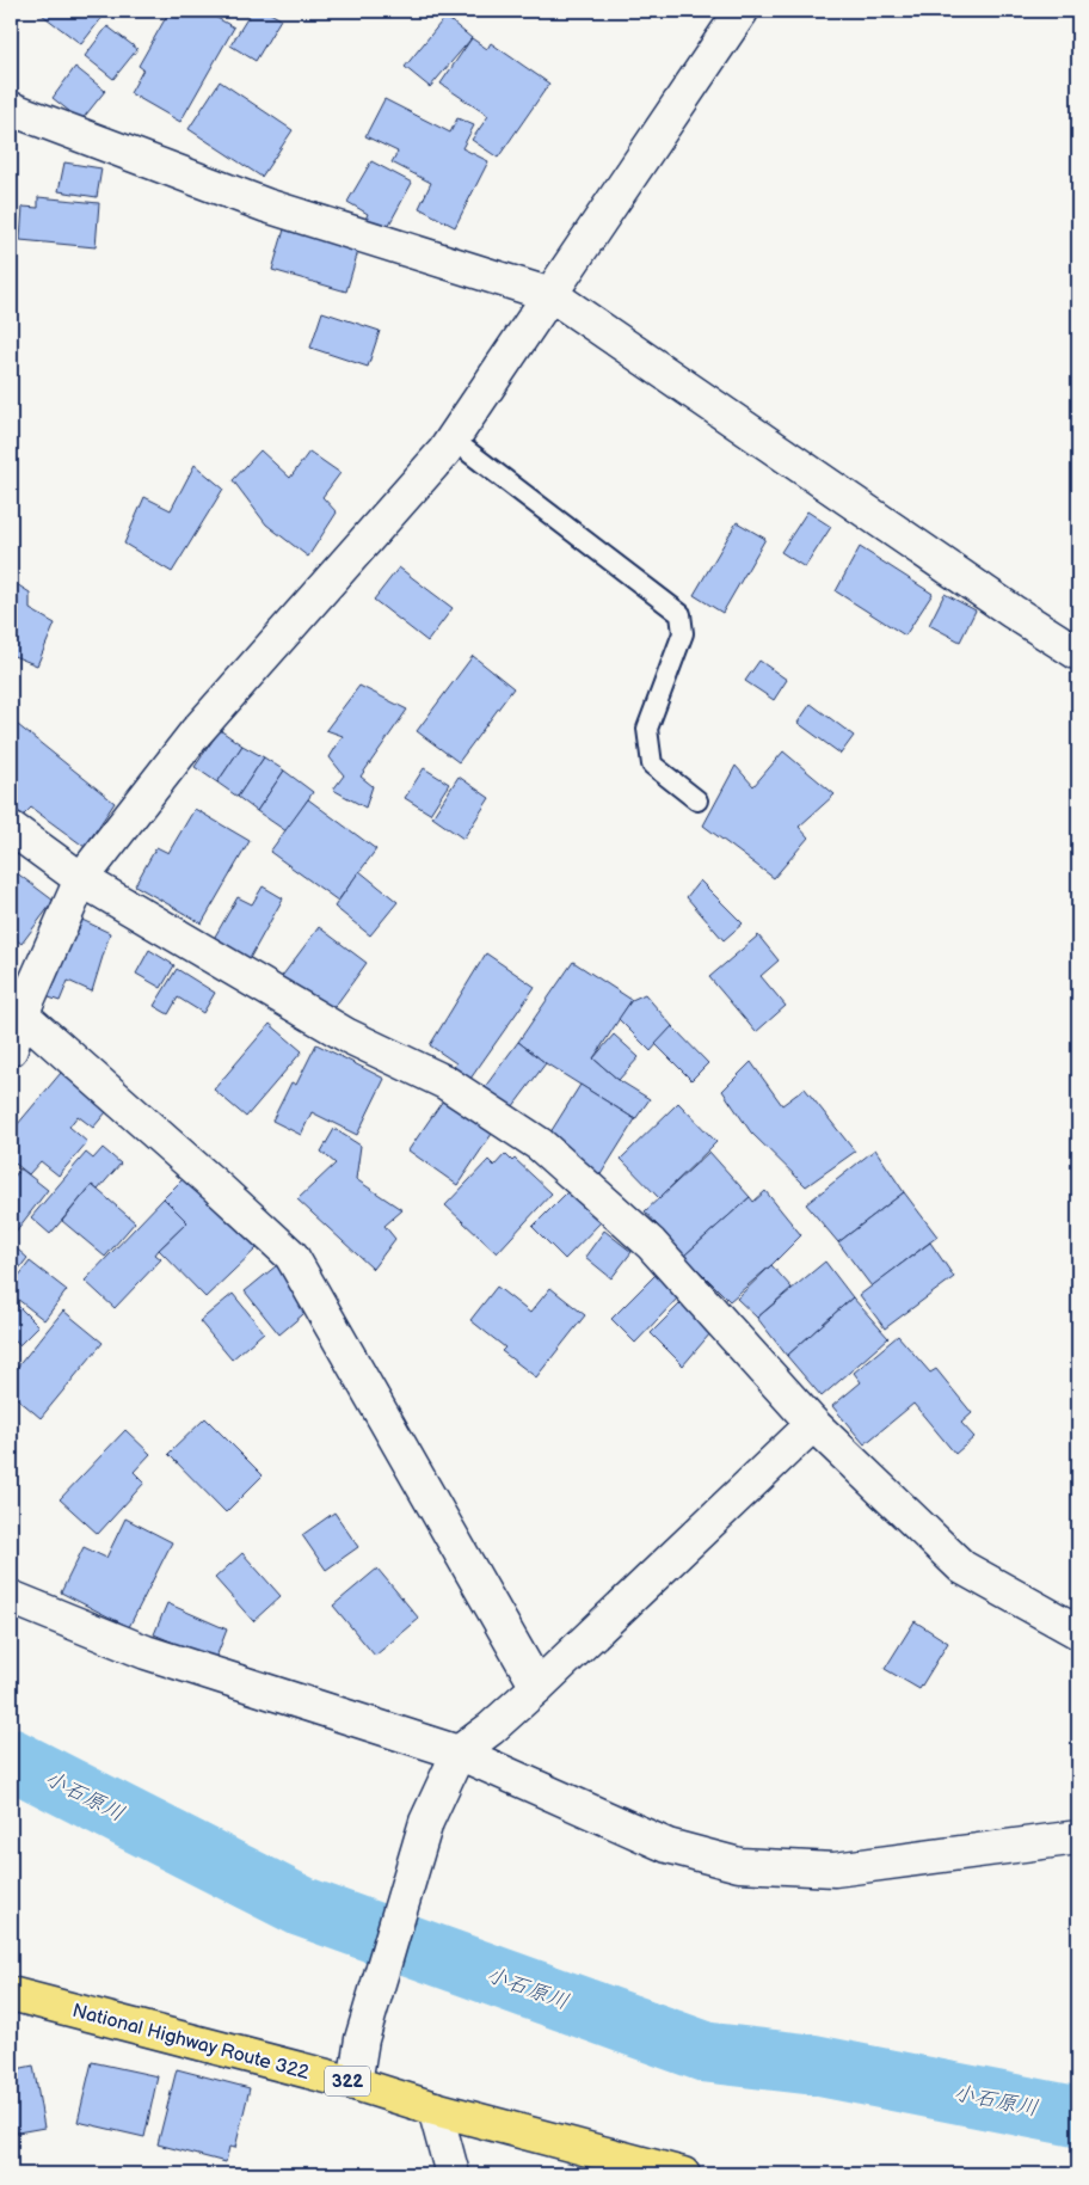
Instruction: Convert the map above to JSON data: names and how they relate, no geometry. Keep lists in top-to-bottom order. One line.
{"streets":{"highway":["National Highway Route 322","322"]},"water":["小石原川"]}
